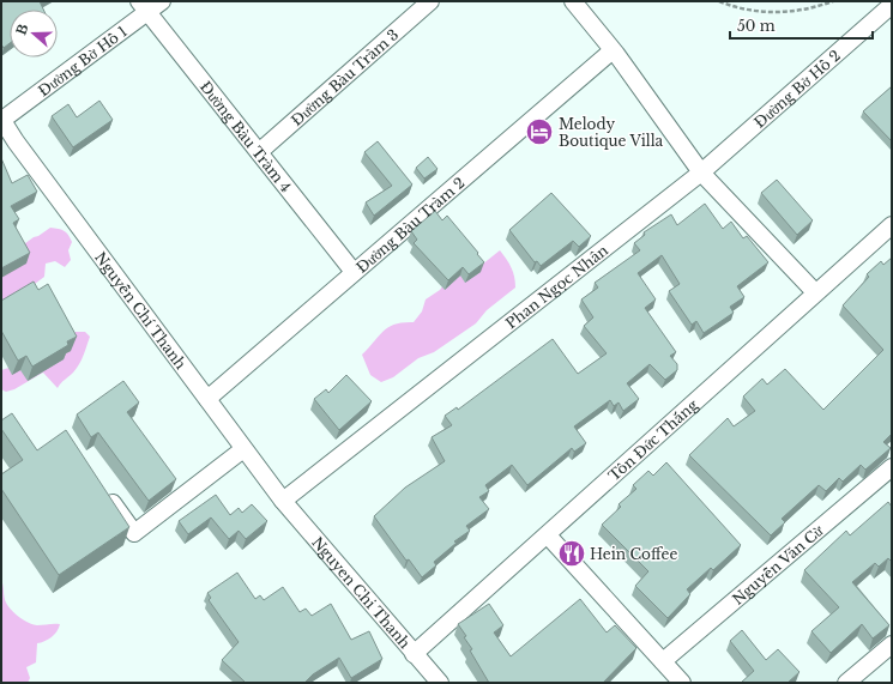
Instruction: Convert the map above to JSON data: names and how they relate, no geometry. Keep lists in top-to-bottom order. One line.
{"streets":{"street":["Đường Bờ Hồ 1","Đường Bàu Tràm 3","Đường Bờ Hồ 2","Đường Bàu Tràm 4","Đường Bàu Tràm 2","Phan Ngọc Nhân","Nguyễn Chí Thanh","Tôn Đức Thắng","Nguyễn Văn Cừ","Nguyen Chi Thanh"]},"crossings":[["Đường Bờ Hồ 1","Đường Bàu Tràm 4"],["Đường Bờ Hồ 1","Nguyễn Chí Thanh"],["Đường Bàu Tràm 3","Đường Bàu Tràm 4"],["Đường Bờ Hồ 2","Phan Ngọc Nhân"],["Đường Bàu Tràm 4","Đường Bàu Tràm 2"],["Đường Bàu Tràm 2","Nguyễn Chí Thanh"],["Phan Ngọc Nhân","Nguyễn Chí Thanh"],["Phan Ngọc Nhân","Nguyen Chi Thanh"],["Nguyễn Chí Thanh","Nguyen Chi Thanh"],["Tôn Đức Thắng","Nguyen Chi Thanh"]],"places":{"hotel":["Melody Boutique Villa"],"restaurant":["Hein Coffee"]},"scale_bar":"50 m","north":"left"}
